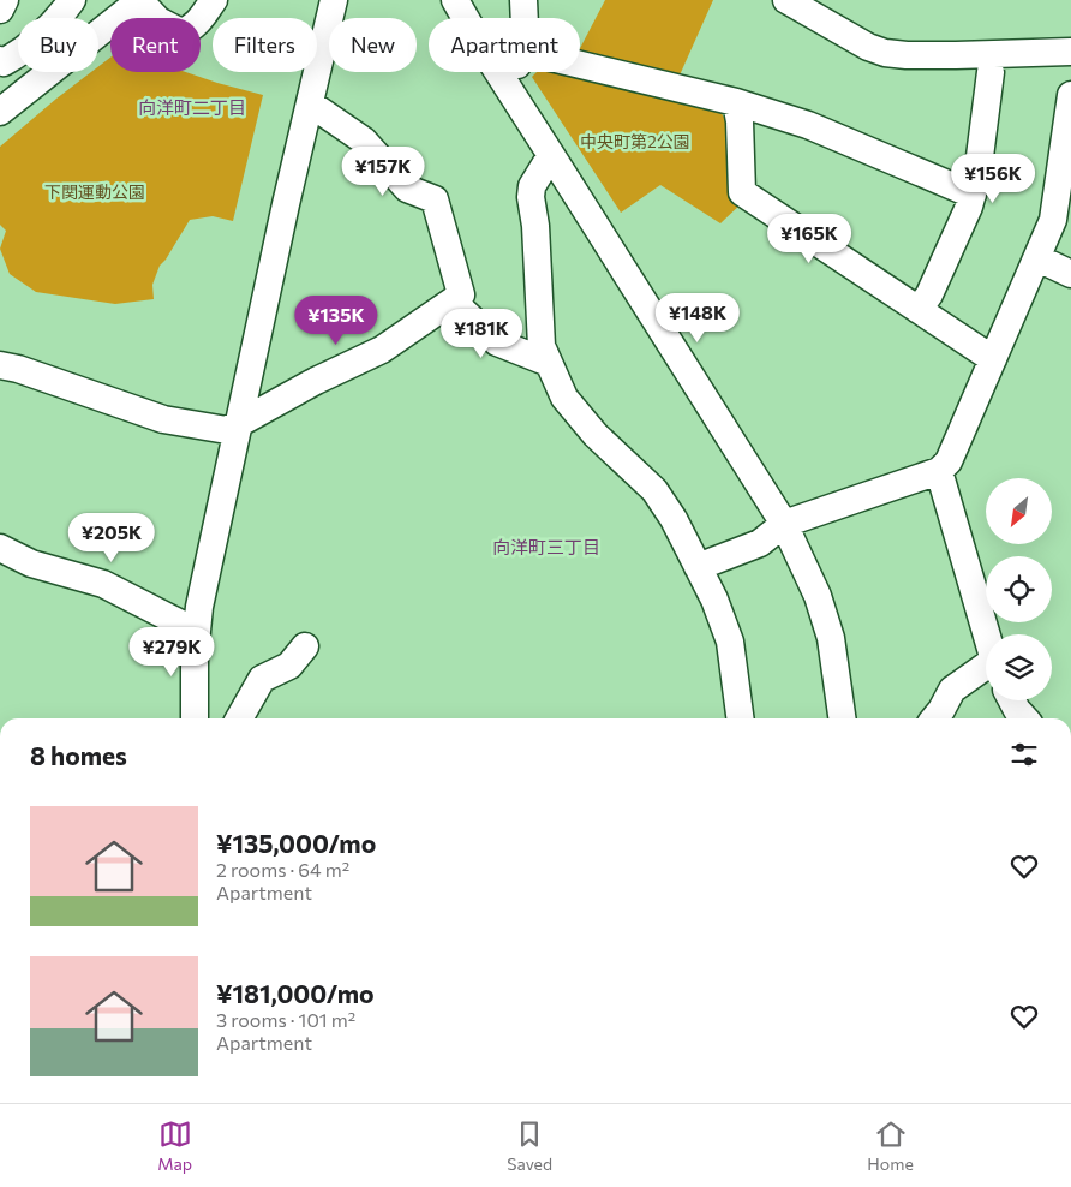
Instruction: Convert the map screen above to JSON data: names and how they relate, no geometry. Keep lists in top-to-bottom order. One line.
{"districts":["向洋町二丁目","向洋町三丁目"],"parks":["中央町第2公園","下関運動公園"],"north":"bottom left","page":{"chip":["Buy","Rent","Filters","New","Apartment"],"price":["¥157K","¥156K","¥165K","¥148K","¥135K","¥181K","¥205K","¥279K"],"heading":"8 homes","list":[{"name":"¥135,000/mo","note":"2 rooms · 64 m² · Apartment"},{"name":"¥181,000/mo","note":"3 rooms · 101 m² · Apartment"}],"tabs":["Map","Saved","Home"]}}
